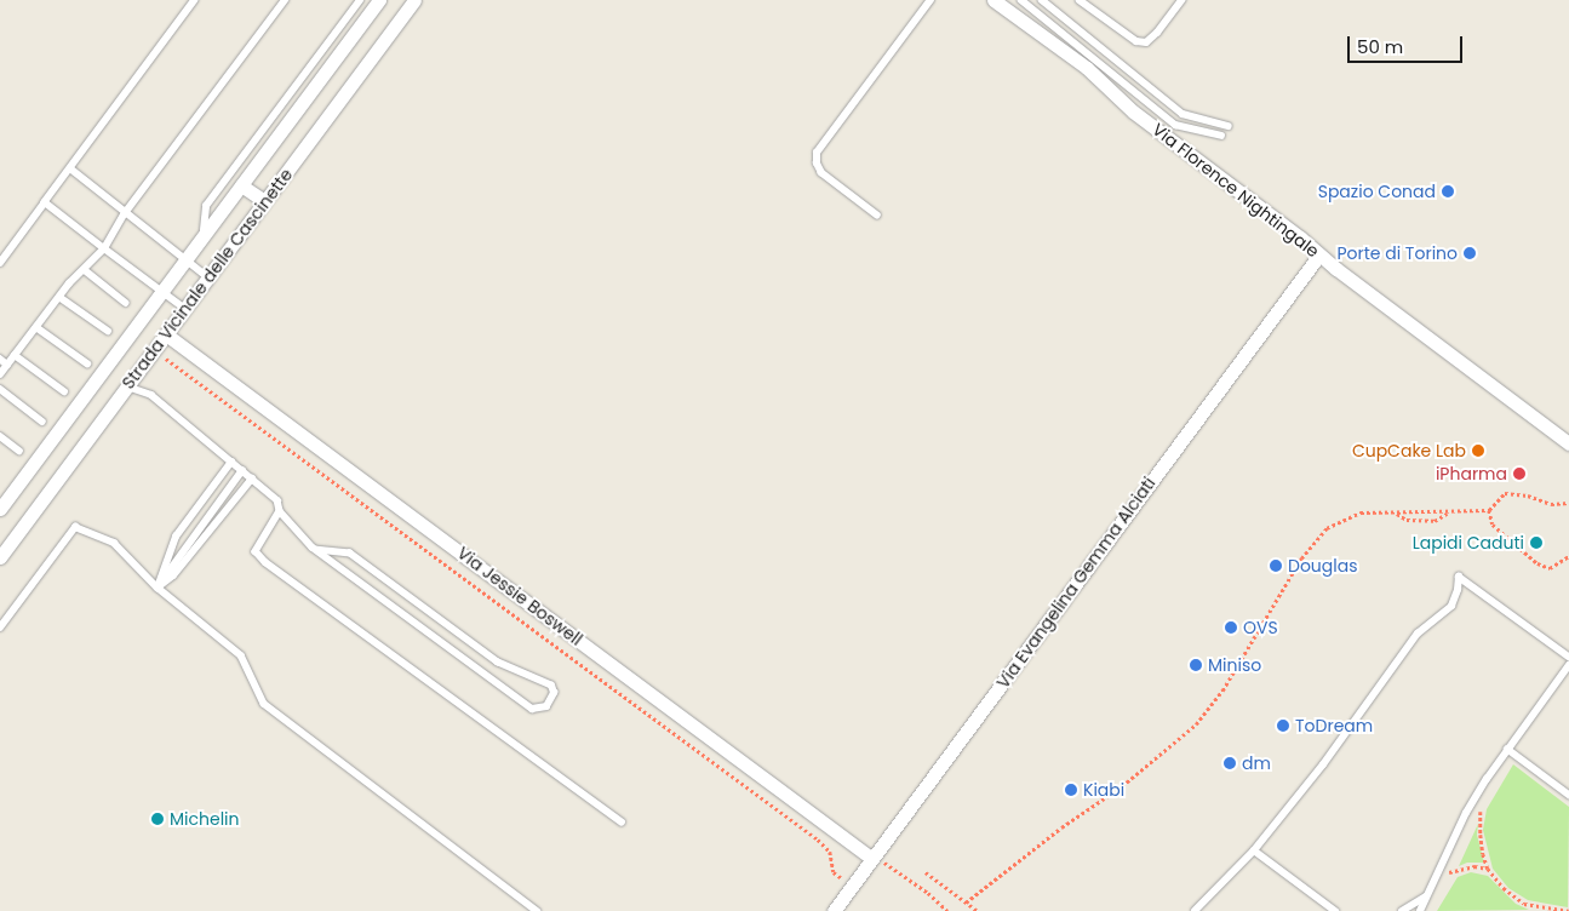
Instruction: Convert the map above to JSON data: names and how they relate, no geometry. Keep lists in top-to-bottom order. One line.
{"streets":{"street":["Via Florence Nightingale","Strada Vicinale delle Cascinette","Via Evangelina Gemma Alciati","Via Jessie Boswell"]},"crossings":[["Via Florence Nightingale","Via Evangelina Gemma Alciati"],["Strada Vicinale delle Cascinette","Via Jessie Boswell"],["Via Evangelina Gemma Alciati","Via Jessie Boswell"]],"places":["Spazio Conad","Porte di Torino","CupCake Lab","iPharma","Lapidi Caduti","Douglas","OVS","Miniso","ToDream","dm","Kiabi","Michelin"],"scale_bar":"50 m"}
